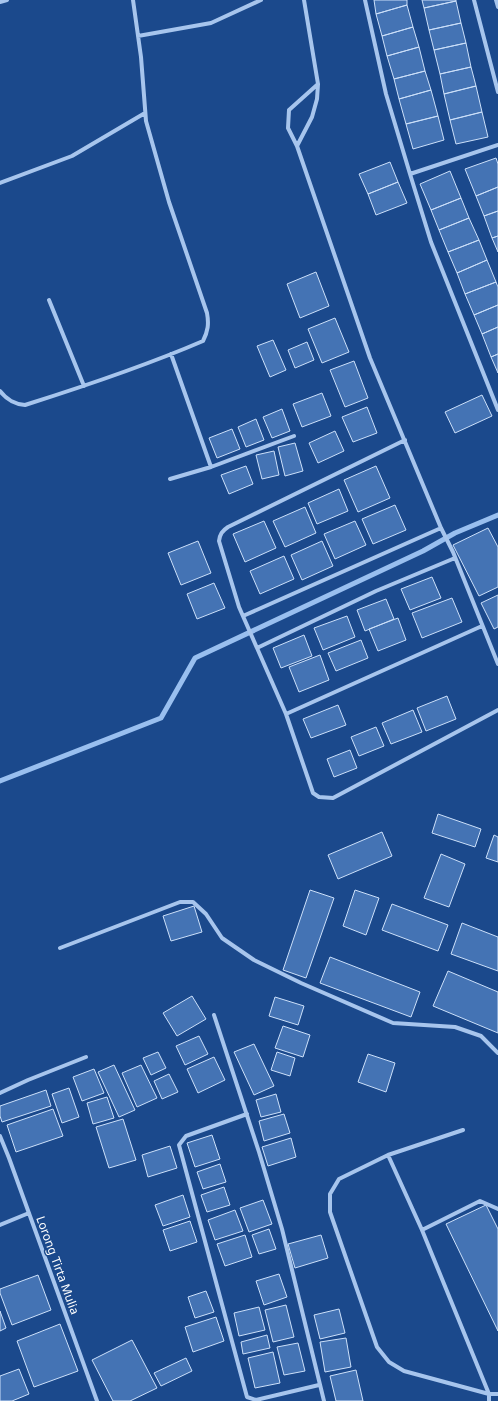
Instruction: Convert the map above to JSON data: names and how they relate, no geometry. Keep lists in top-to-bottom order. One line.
{"streets":{"street":["Lorong Tirta Mulia"]}}
